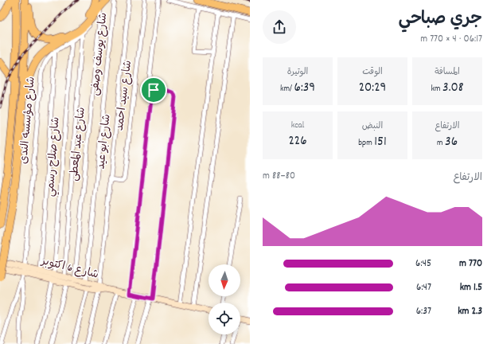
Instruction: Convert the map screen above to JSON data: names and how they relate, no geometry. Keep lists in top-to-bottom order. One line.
{"streets":{"street":["شارع يوسف وصفى","شارع سيد احمد","شارع مؤسسه الندى","شارع ابو عيد","شارع عبد المعطى","شارع صلاح رسمي","شارع 6 اكتوبر"]},"crossings":[["شارع يوسف وصفى","شارع 6 اكتوبر"],["شارع سيد احمد","شارع ابو عيد"],["شارع مؤسسه الندى","شارع عبد المعطى"],["شارع مؤسسه الندى","شارع صلاح رسمي"],["شارع مؤسسه الندى","شارع 6 اكتوبر"],["شارع ابو عيد","شارع 6 اكتوبر"],["شارع عبد المعطى","شارع 6 اكتوبر"],["شارع صلاح رسمي","شارع 6 اكتوبر"]],"north":"bottom","page":{"heading":["جري صباحي","06:17 · 4 × 770 m"],"stats":[["المسافة","3.08 km"],["الوقت","20:29"],["الوتيرة","6:39 /km"],["الارتفاع","36 m"],["النبض","151 bpm"],["kcal","226"]],"chart":["الارتفاع","80–88 m"],"list":[{"name":"770 m","note":"6:45"},{"name":"1.5 km","note":"6:47"},{"name":"2.3 km","note":"6:37"}]}}
